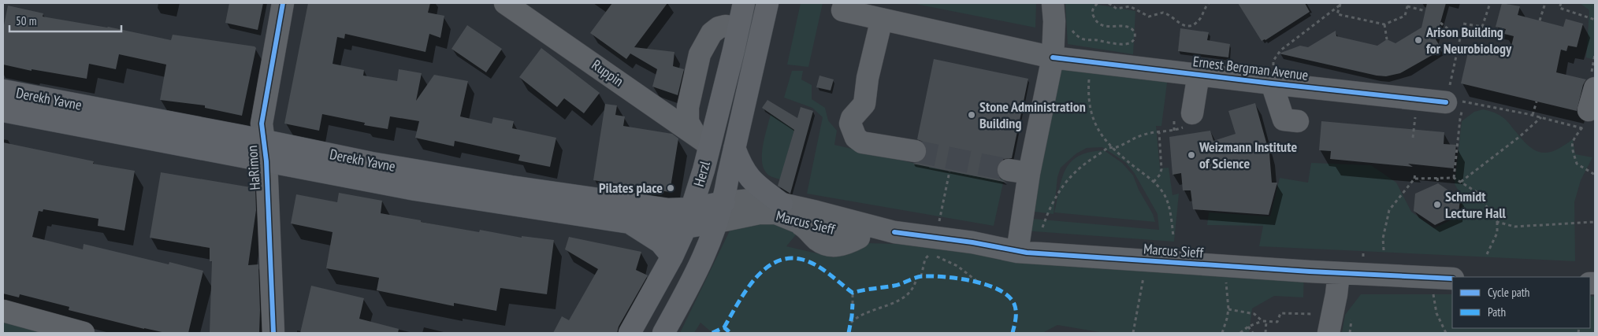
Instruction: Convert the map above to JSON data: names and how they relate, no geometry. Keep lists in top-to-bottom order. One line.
{"streets":{"main road":["Derekh Yavne","Herzl"],"street":["Ernest Bergman Avenue","Ruppin","HaRimon","Marcus Sieff"]},"crossings":[["Ruppin","Herzl"],["Derekh Yavne","HaRimon"],["Derekh Yavne","Herzl"],["Derekh Yavne","Marcus Sieff"],["Herzl","Marcus Sieff"]],"places":["Arison Building for Neurobiology","Stone Administration Building","Weizmann Institute of Science","Pilates place","Schmidt Lecture Hall"],"legend":["Cycle path","Path"],"scale_bar":"50 m"}
